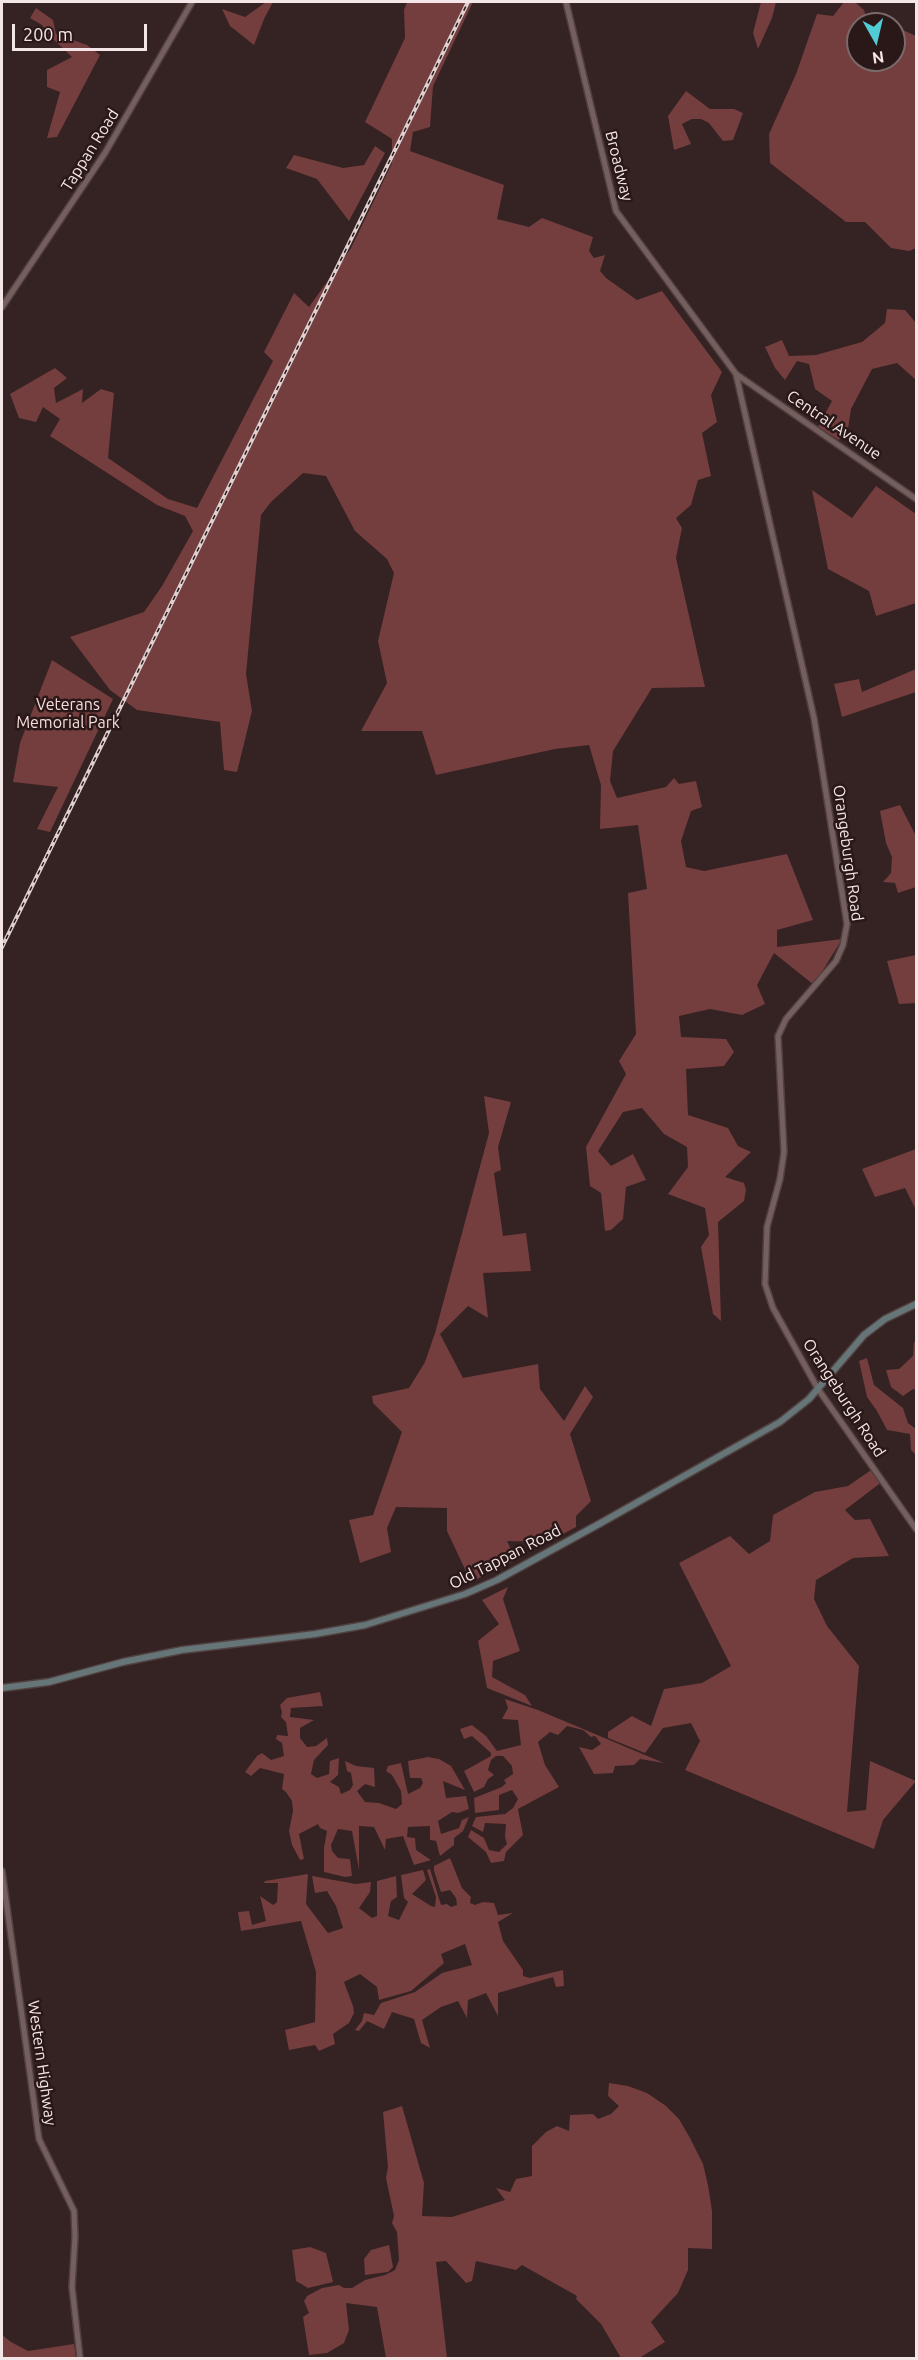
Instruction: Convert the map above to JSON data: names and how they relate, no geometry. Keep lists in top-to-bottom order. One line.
{"streets":{"main road":["Old Tappan Road"],"street":["Tappan Road","Broadway","Central Avenue","Orangeburgh Road","Western Highway"]},"crossings":[["Broadway","Central Avenue"],["Broadway","Orangeburgh Road"],["Central Avenue","Orangeburgh Road"],["Orangeburgh Road","Old Tappan Road"]],"parks":["Veterans Memorial Park"],"scale_bar":"200 m","north":"bottom"}
